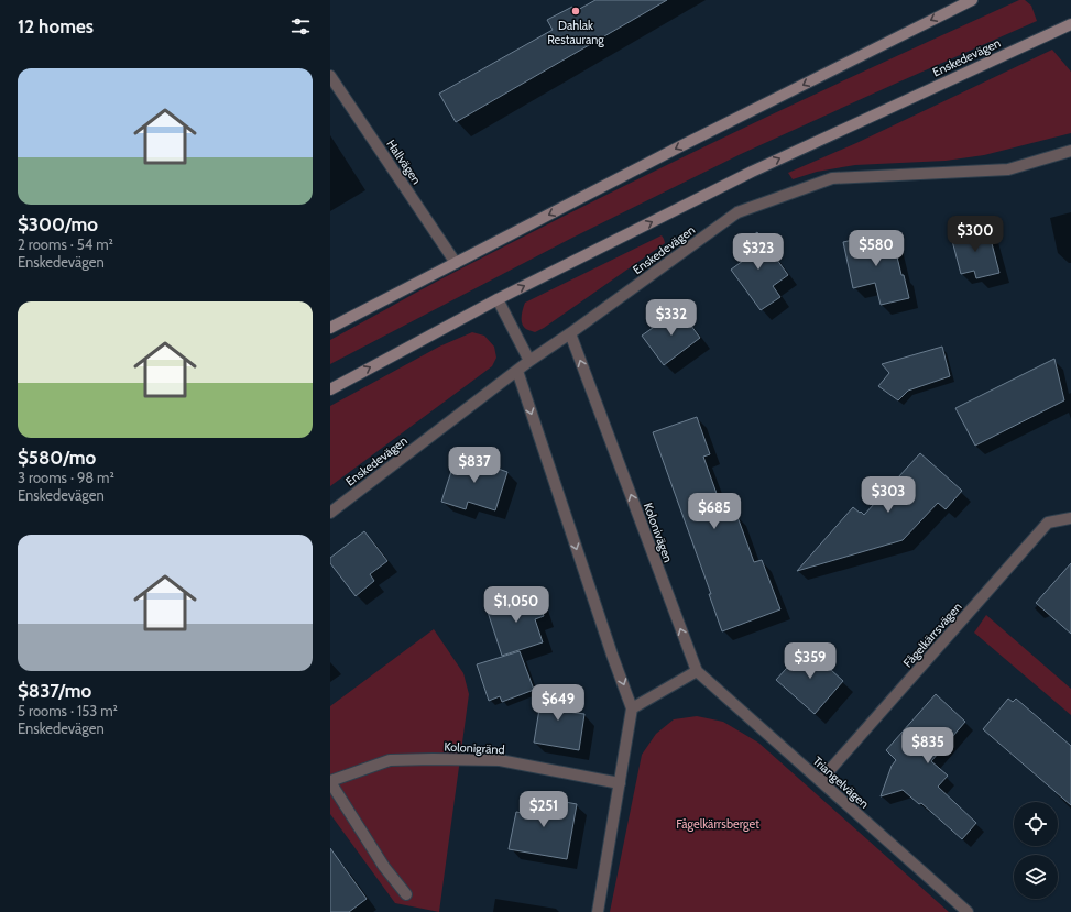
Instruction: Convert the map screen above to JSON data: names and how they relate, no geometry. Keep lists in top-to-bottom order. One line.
{"streets":{"main road":["Enskedevägen"],"street":["Hallvägen","Kolonivägen","Fågelkärrsvägen","Kolonigränd","Triangelvägen"]},"crossings":[["Enskedevägen","Kolonivägen"],["Kolonivägen","Triangelvägen"],["Fågelkärrsvägen","Triangelvägen"]],"parks":["Fågelkärrsberget"],"places":["Dahlak Restaurang"],"page":{"heading":"12 homes","list":[{"name":"$300/mo","note":"2 rooms · 54 m² · Enskedevägen"},{"name":"$580/mo","note":"3 rooms · 98 m² · Enskedevägen"},{"name":"$837/mo","note":"5 rooms · 153 m² · Enskedevägen"}],"price":["$300","$580","$323","$332","$837","$303","$685","$1,050","$359","$649","$835","$251"]}}
